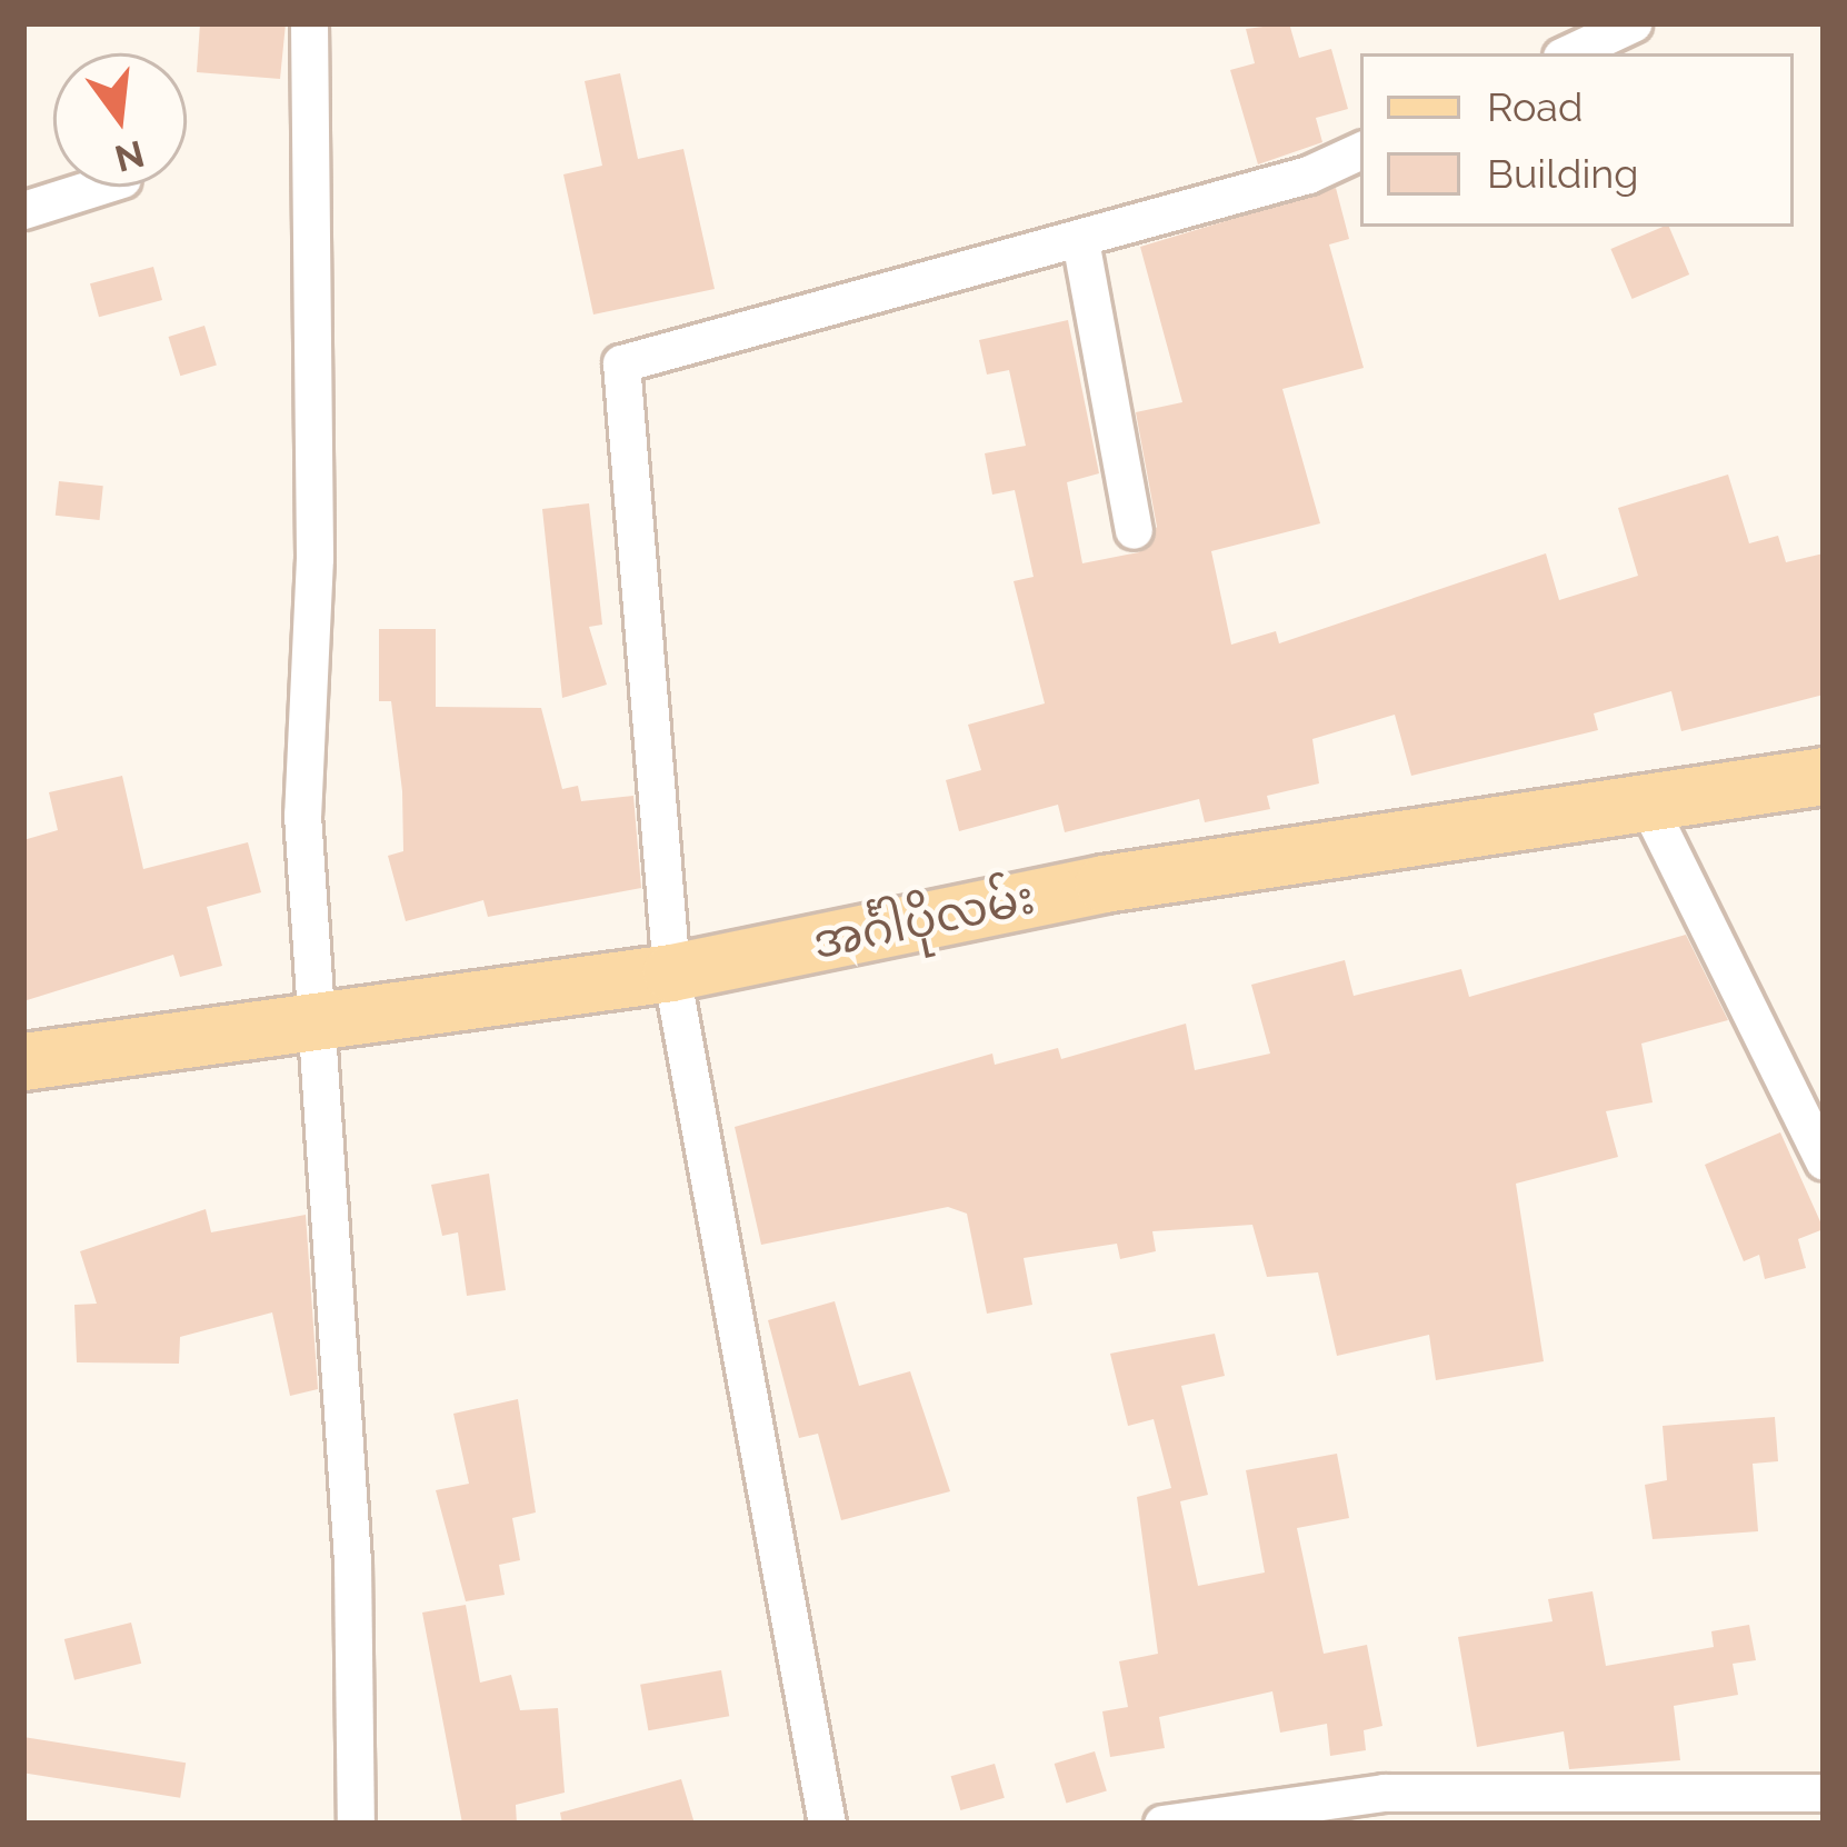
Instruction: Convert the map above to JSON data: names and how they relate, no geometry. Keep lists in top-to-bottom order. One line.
{"streets":{"main road":["အင်္ဂါပိုလမ်း"]},"legend":["Road","Building"],"north":"bottom"}
